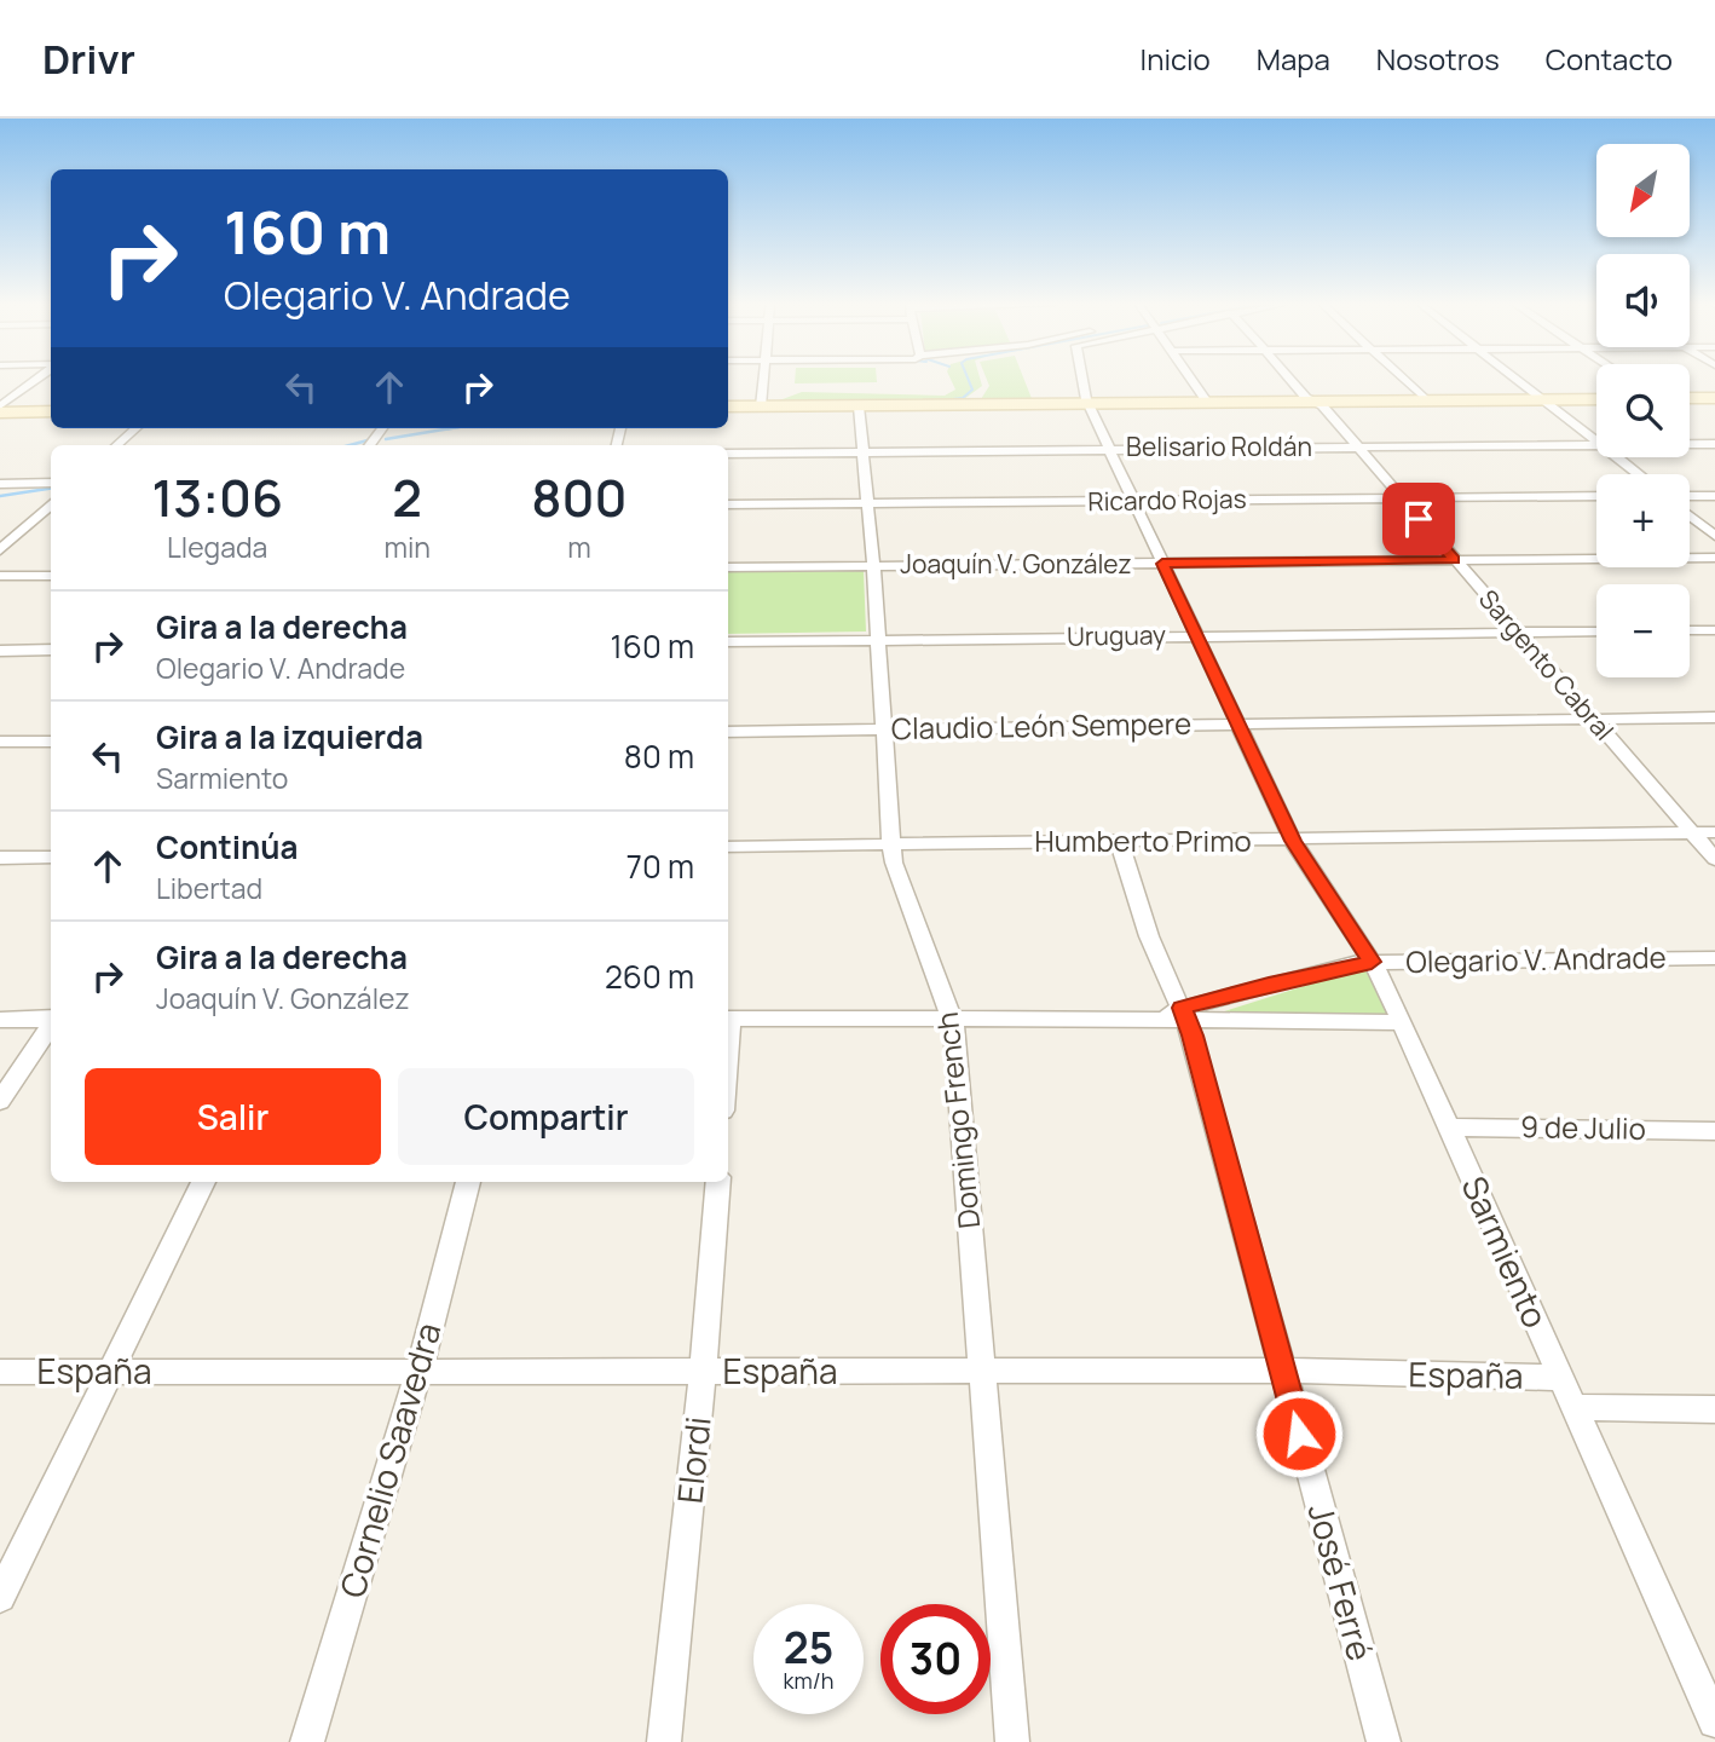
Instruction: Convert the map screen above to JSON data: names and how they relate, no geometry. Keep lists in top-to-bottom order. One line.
{"streets":{"street":["Belisario Roldán","Ricardo Rojas","Joaquín V. González","Uruguay","Sargento Cabral","Claudio León Sempere","Humberto Primo","Olegario V. Andrade","Domingo French","9 de Julio","Sarmiento","España","Cornelio Saavedra","Elordi","José Ferré"]},"crossings":[["Belisario Roldán","Sargento Cabral"],["Belisario Roldán","Domingo French"],["Belisario Roldán","Sarmiento"],["Ricardo Rojas","Sargento Cabral"],["Ricardo Rojas","Domingo French"],["Ricardo Rojas","Sarmiento"],["Joaquín V. González","Sargento Cabral"],["Joaquín V. González","Domingo French"],["Joaquín V. González","Sarmiento"],["Uruguay","Sargento Cabral"],["Uruguay","Domingo French"],["Uruguay","Sarmiento"],["Sargento Cabral","Claudio León Sempere"],["Sargento Cabral","Humberto Primo"],["Claudio León Sempere","Domingo French"],["Claudio León Sempere","Sarmiento"],["Humberto Primo","Domingo French"],["Humberto Primo","Sarmiento"],["Humberto Primo","José Ferré"],["Olegario V. Andrade","Domingo French"],["Olegario V. Andrade","Sarmiento"],["Olegario V. Andrade","José Ferré"],["Domingo French","España"],["9 de Julio","Sarmiento"],["Sarmiento","España"],["España","Cornelio Saavedra"],["España","Elordi"],["España","José Ferré"]],"north":"bottom left","page":{"header":"Drivr","nav":["Inicio","Mapa","Nosotros","Contacto"],"map_buttons":["+","−"],"turn":["160 m","Olegario V. Andrade"],"eta":["13:06","Llegada","2","min","800","m"],"list":[{"name":"Gira a la derecha","note":"Olegario V. Andrade","value":"160 m"},{"name":"Gira a la izquierda","note":"Sarmiento","value":"80 m"},{"name":"Continúa","note":"Libertad","value":"70 m"},{"name":"Gira a la derecha","note":"Joaquín V. González","value":"260 m"}],"buttons":["Salir","Compartir"],"speed":"25 km/h","limit":"30"}}
